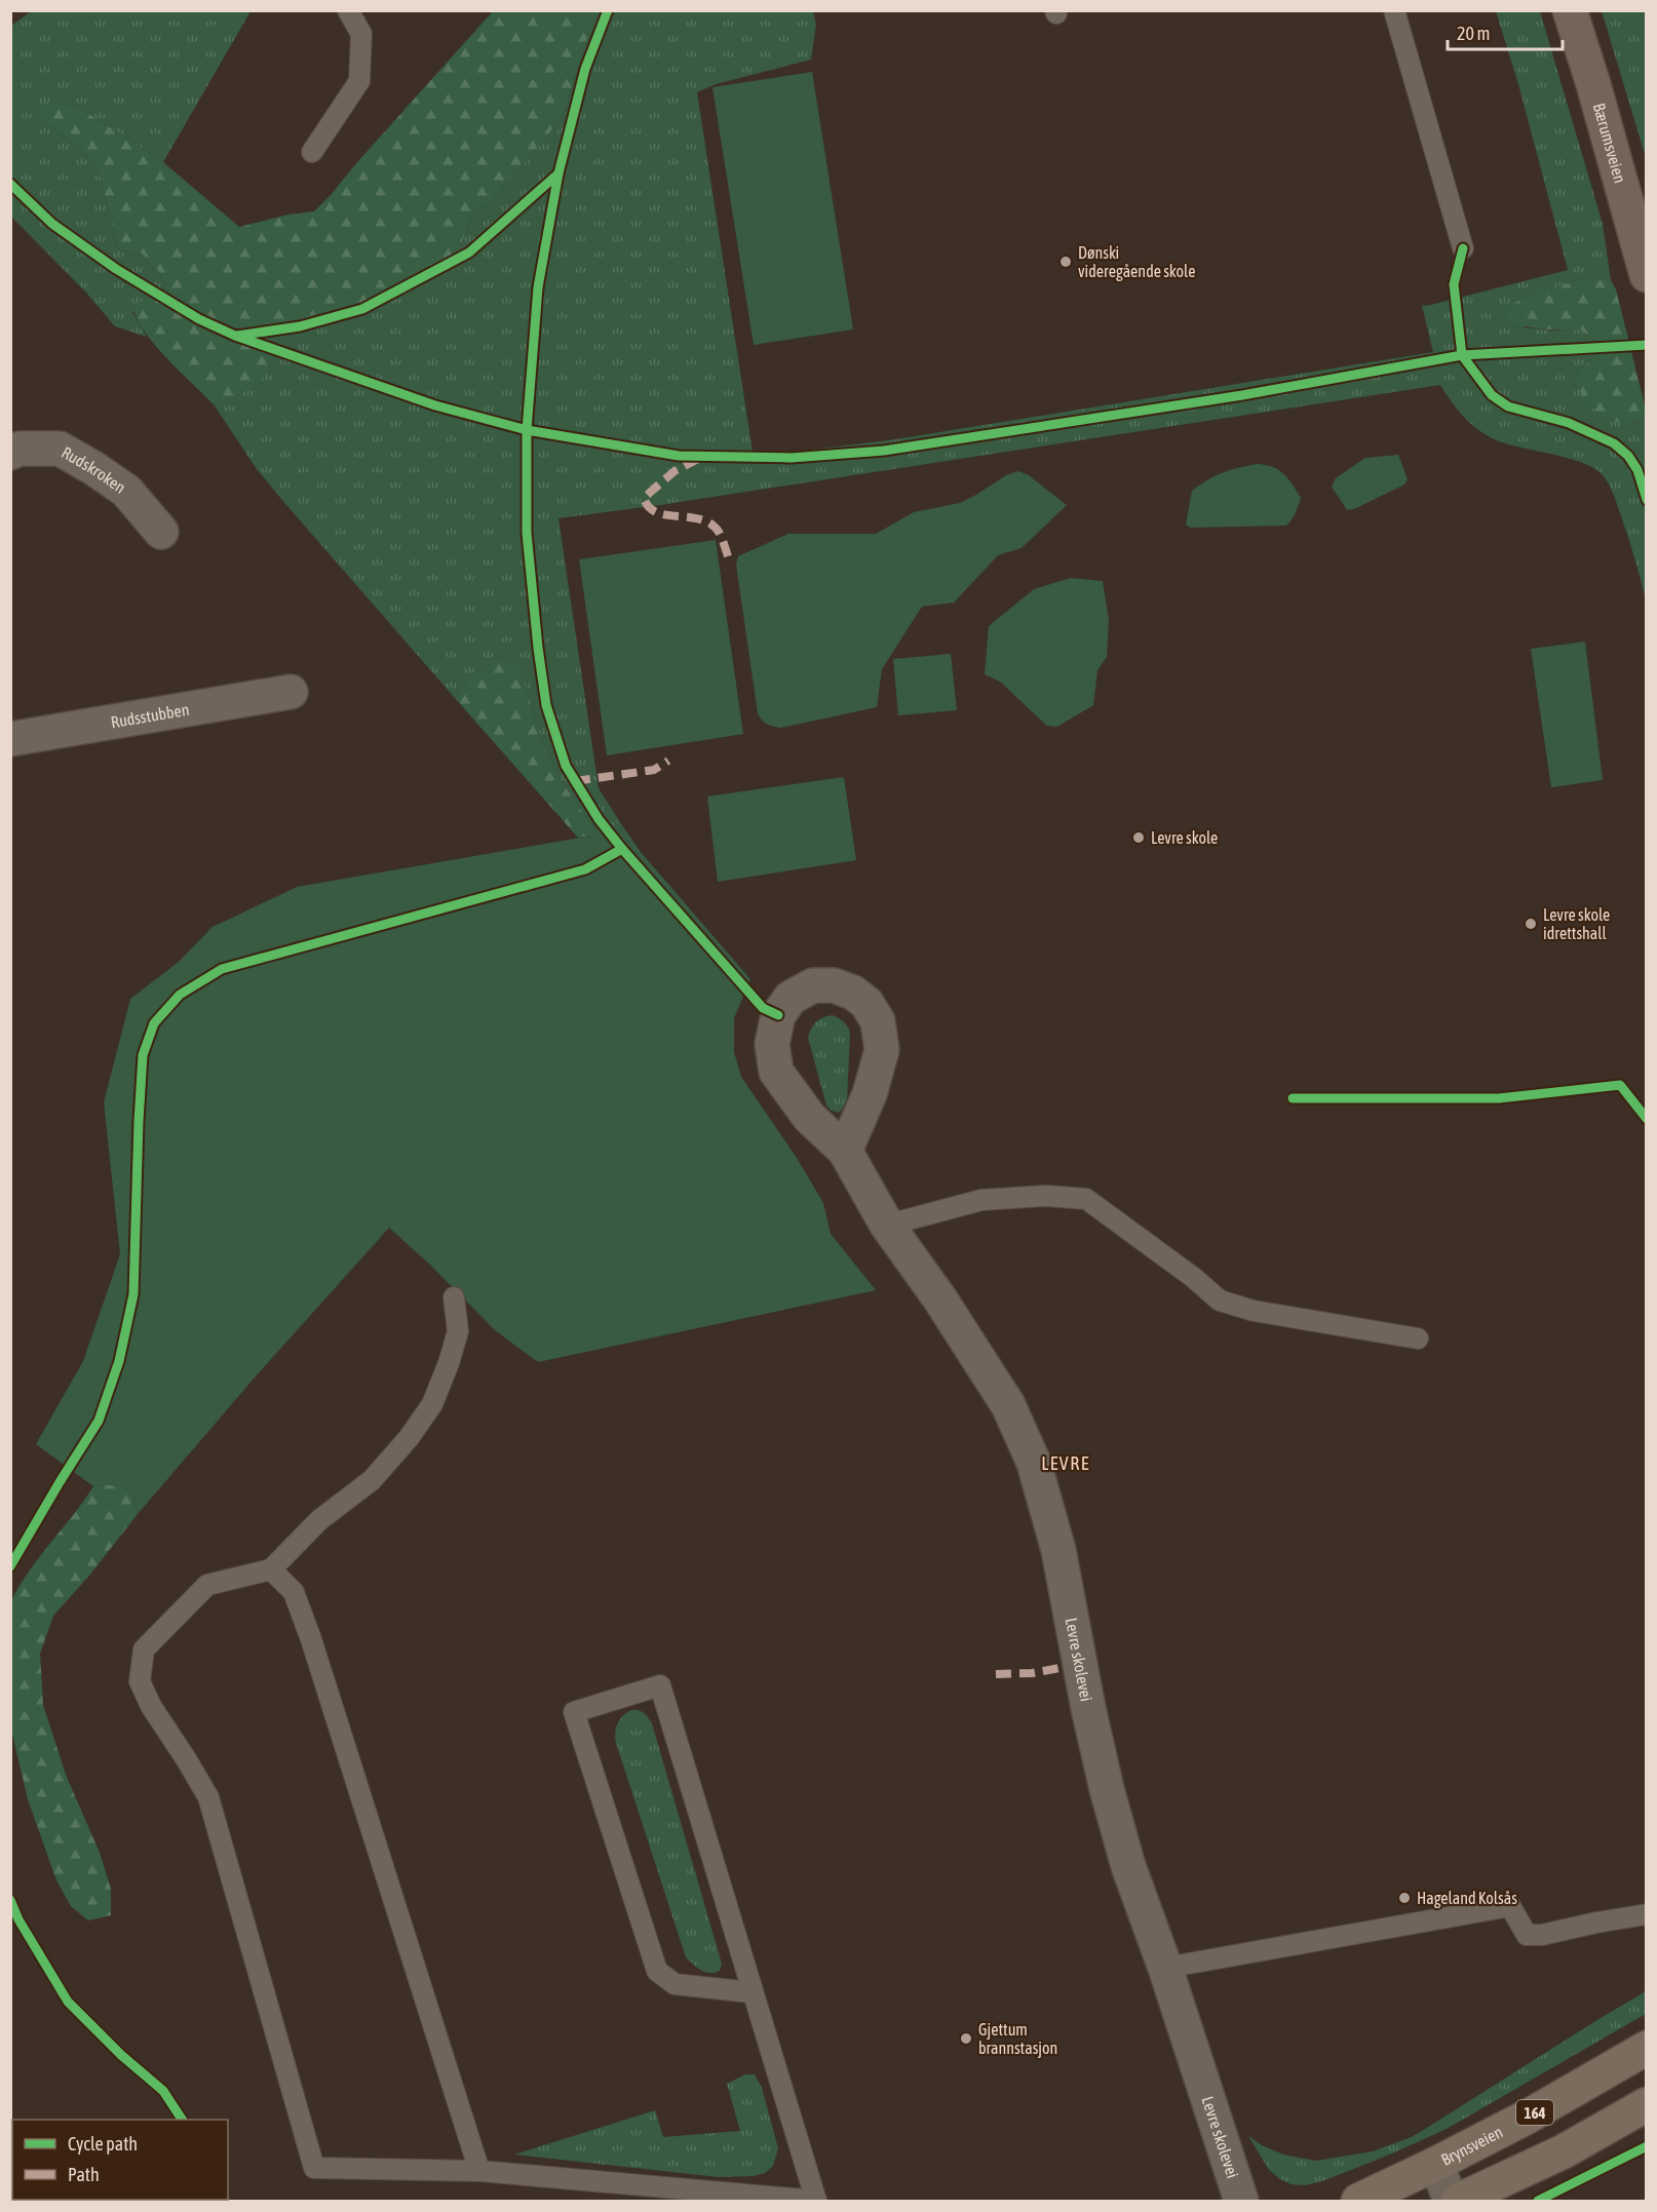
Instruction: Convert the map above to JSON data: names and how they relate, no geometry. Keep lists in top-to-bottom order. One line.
{"streets":{"main road":["Bærumsveien","164","Brynsveien"],"street":["Rudskroken","Rudsstubben","Levre skolevei"]},"districts":["LEVRE"],"places":["Dønski videregående skole","Levre skole","Levre skole idrettshall","Hageland Kolsås","Gjettum brannstasjon"],"legend":["Cycle path","Path"],"scale_bar":"20 m"}
